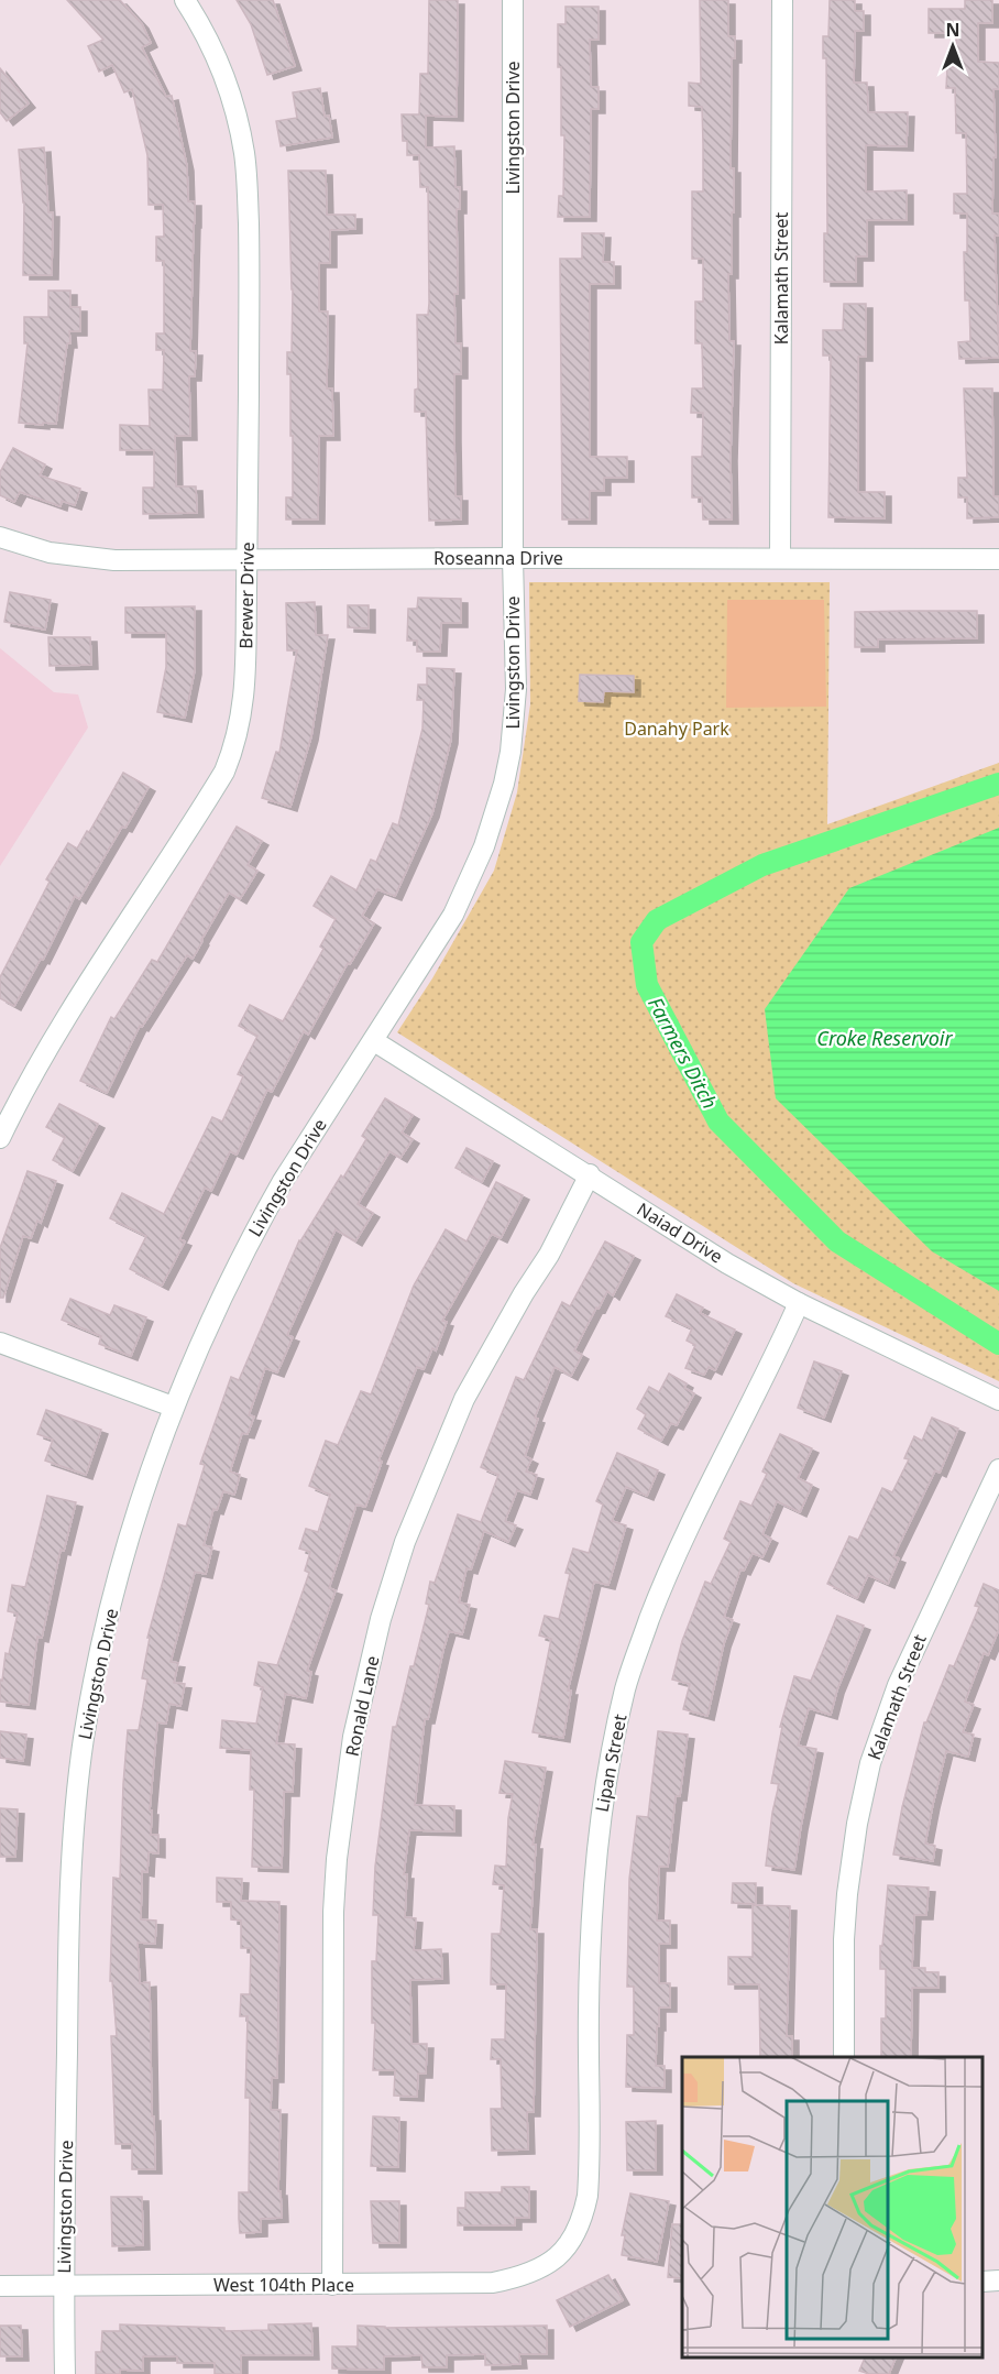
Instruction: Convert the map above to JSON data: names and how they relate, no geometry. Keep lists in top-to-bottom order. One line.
{"streets":{"street":["Livingston Drive","Kalamath Street","Roseanna Drive","Brewer Drive","Naiad Drive","Ronald Lane","Lipan Street","West 104th Place"]},"crossings":[["Livingston Drive","Roseanna Drive"],["Livingston Drive","Naiad Drive"],["Livingston Drive","West 104th Place"],["Kalamath Street","Roseanna Drive"],["Roseanna Drive","Brewer Drive"],["Naiad Drive","Ronald Lane"],["Naiad Drive","Lipan Street"],["Ronald Lane","West 104th Place"],["Lipan Street","West 104th Place"]],"water":["Croke Reservoir","Farmers Ditch"],"parks":["Danahy Park"],"north":"top"}
